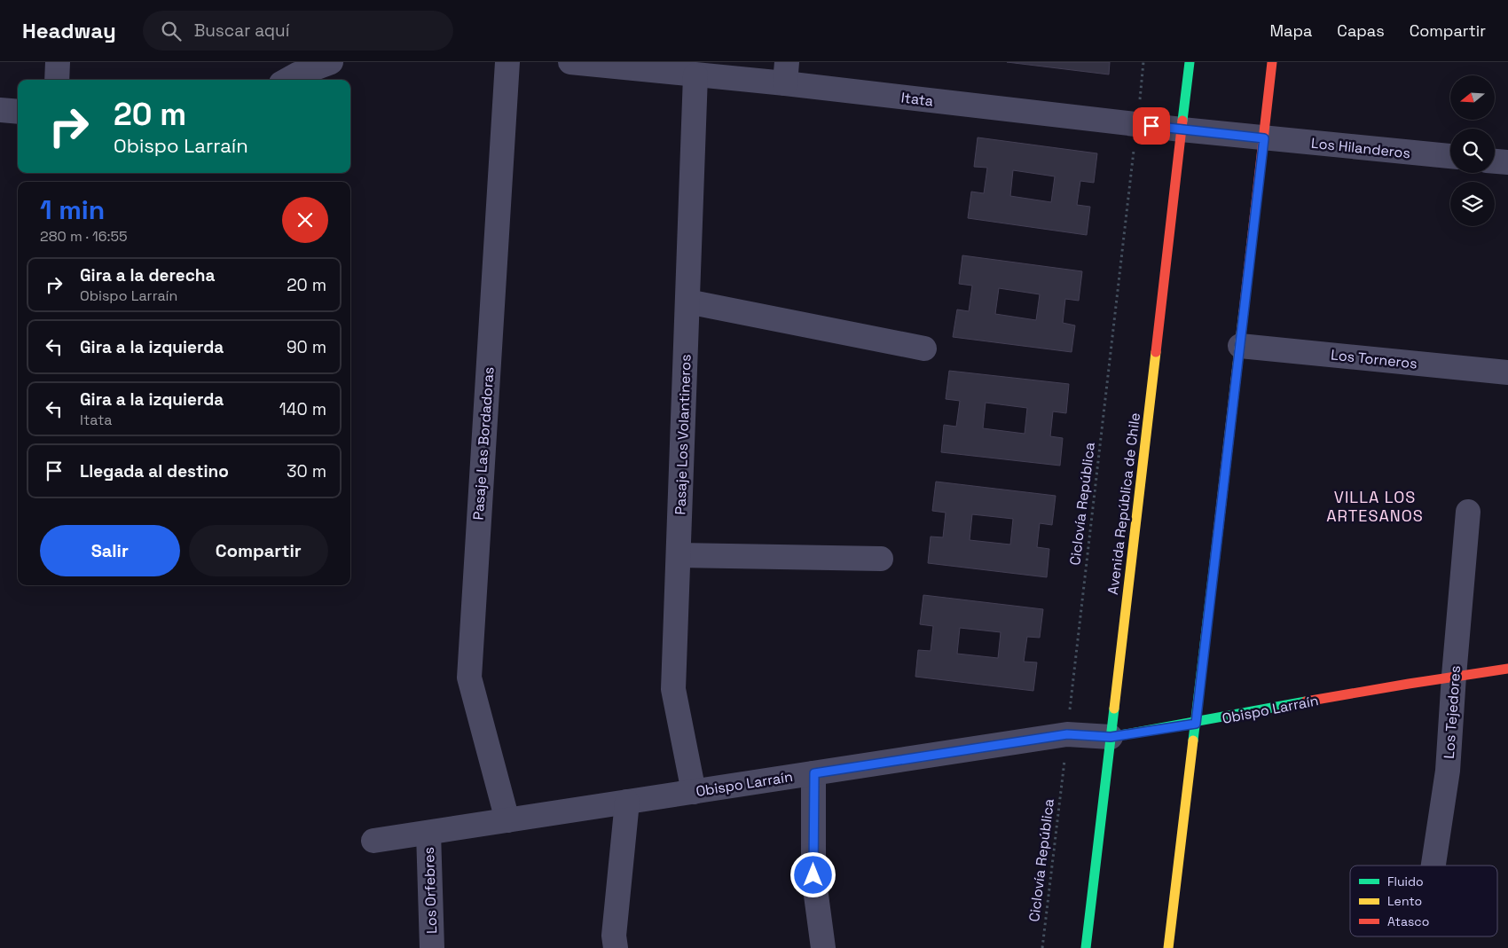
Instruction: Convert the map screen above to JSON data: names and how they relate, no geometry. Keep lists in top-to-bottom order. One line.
{"streets":{"main road":["Avenida República de Chile","Obispo Larraín"],"street":["Itata","Los Hilanderos","Los Torneros","Pasaje Los Volantineros","Pasaje Las Bordadoras","Los Tejedores","Los Orfebres"],"path":["Ciclovía República"]},"crossings":[["Itata","Los Hilanderos"],["Itata","Pasaje Los Volantineros"],["Itata","Ciclovía República"],["Itata","Avenida República de Chile"],["Pasaje Los Volantineros","Obispo Larraín"],["Pasaje Las Bordadoras","Obispo Larraín"],["Ciclovía República","Obispo Larraín"],["Avenida República de Chile","Obispo Larraín"],["Obispo Larraín","Los Tejedores"],["Obispo Larraín","Los Orfebres"]],"districts":["VILLA LOS ARTESANOS"],"legend":["Fluido","Lento","Atasco"],"north":"left","page":{"header":"Headway","search":"Buscar aquí","nav":["Mapa","Capas","Compartir"],"turn":["20 m","Obispo Larraín"],"heading":["1 min","280 m · 16:55"],"list":[{"name":"Gira a la derecha","note":"Obispo Larraín","value":"20 m"},{"name":"Gira a la izquierda","value":"90 m"},{"name":"Gira a la izquierda","note":"Itata","value":"140 m"},{"name":"Llegada al destino","value":"30 m"}],"buttons":["Salir","Compartir"]}}
